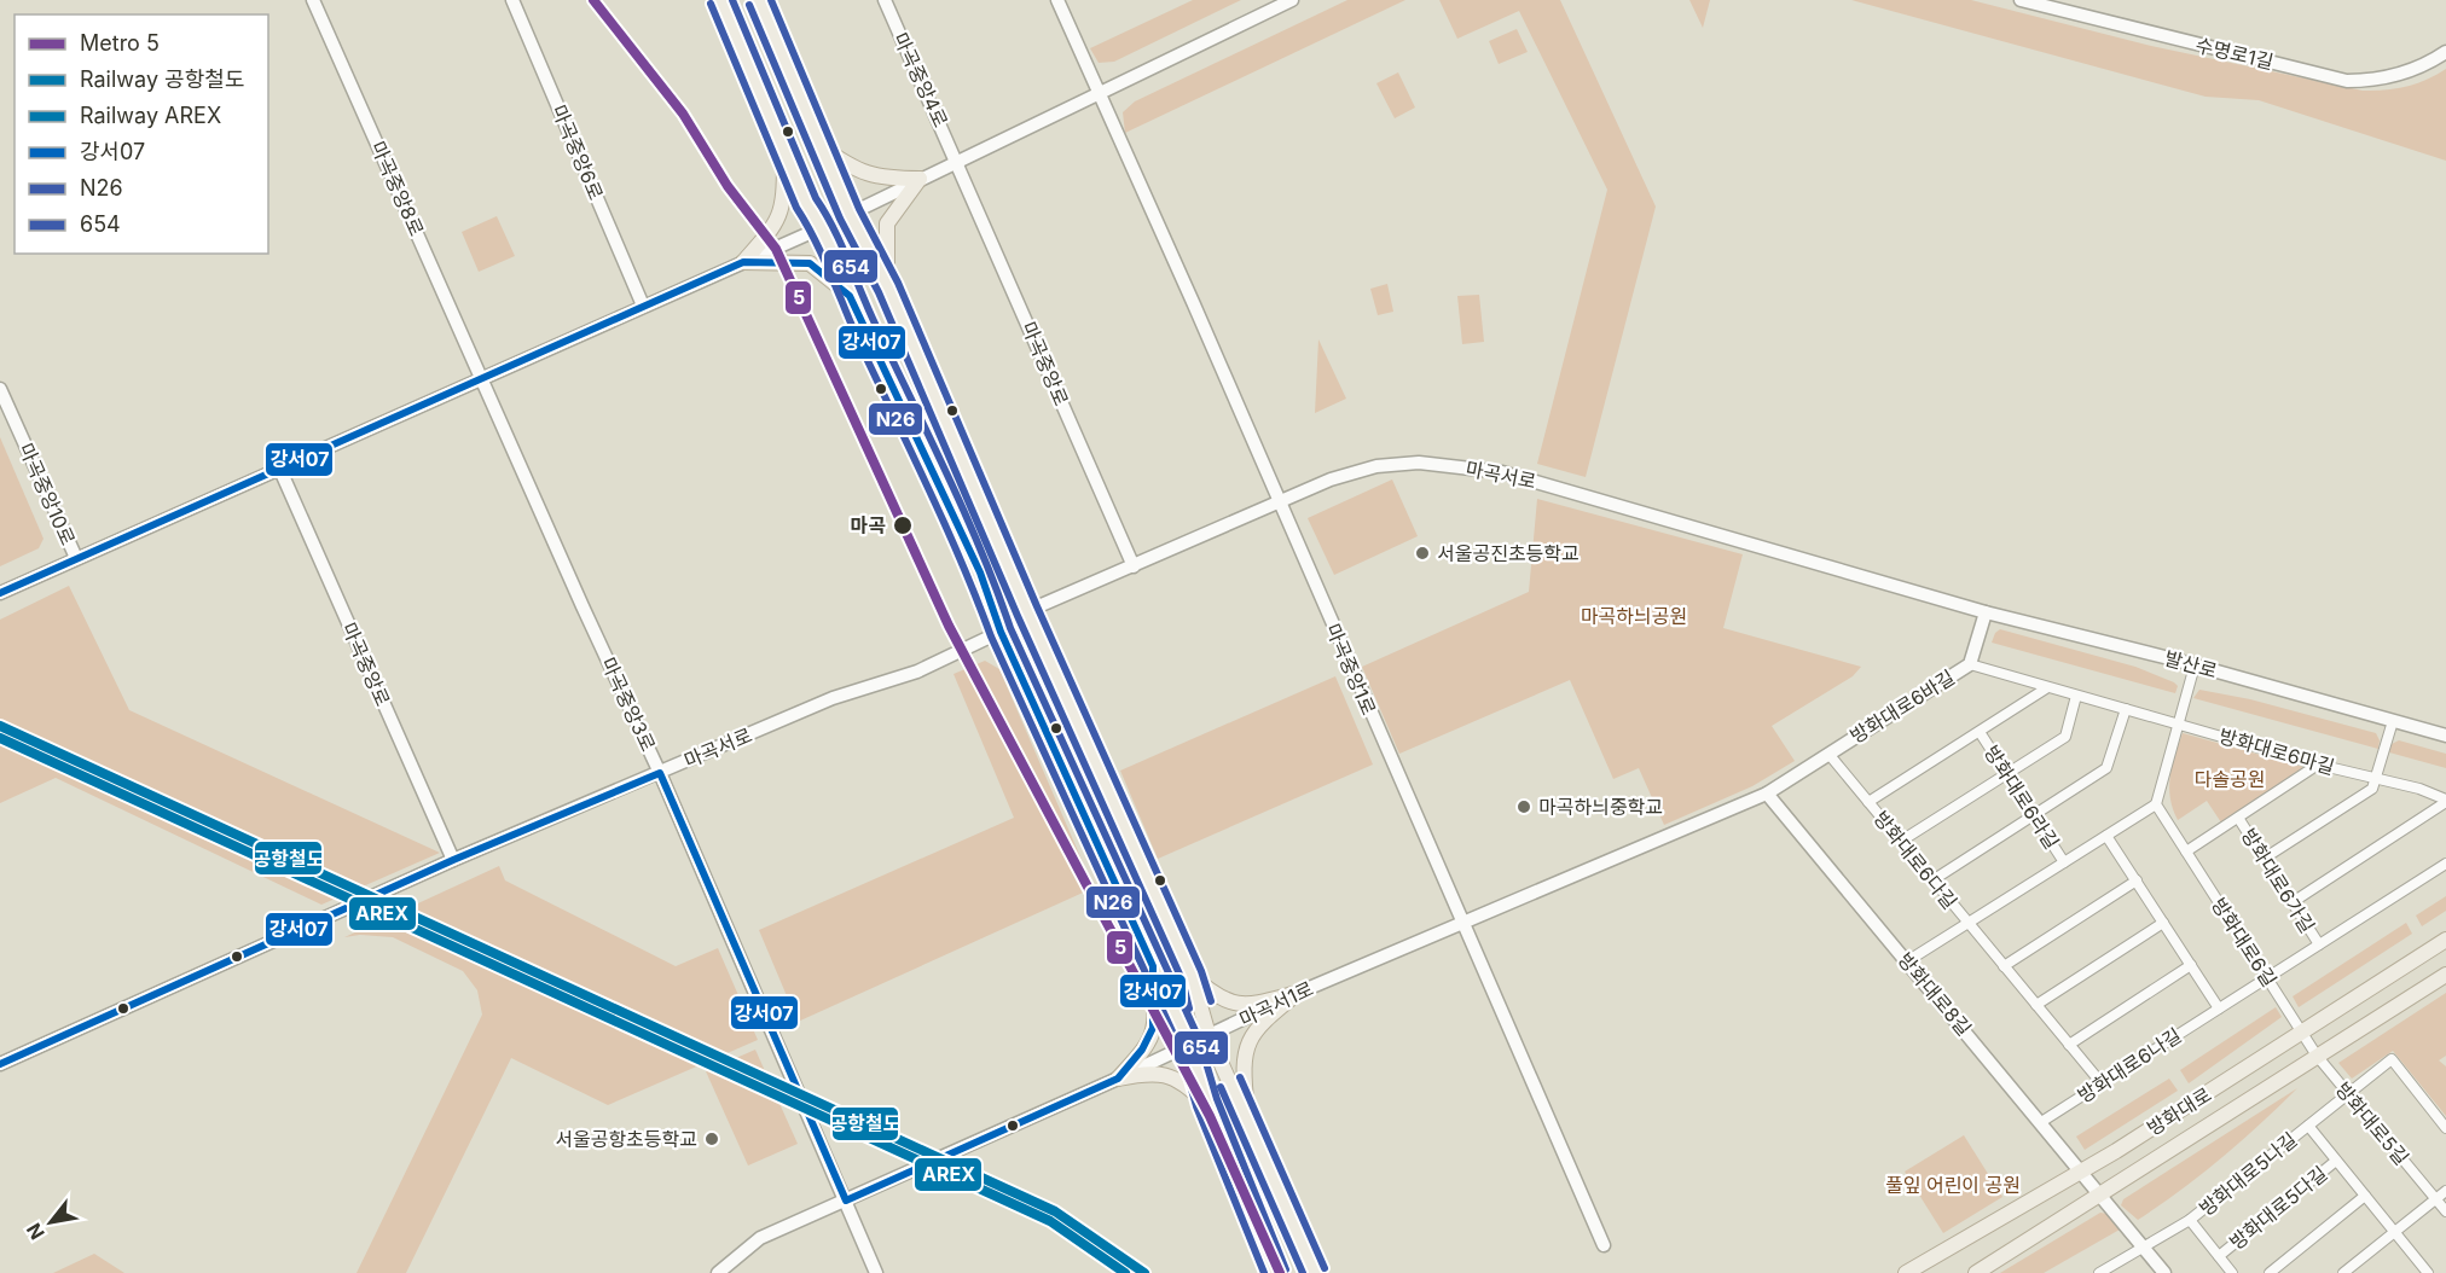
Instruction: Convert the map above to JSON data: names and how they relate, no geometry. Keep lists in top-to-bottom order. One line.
{"streets":{"main road":["방화대로"],"street":["수명로1길","마곡중앙4로","마곡중앙6로","마곡중앙8로","마곡중앙로","마곡서로","마곡중앙10로","발산로","마곡중앙1로","마곡중앙3로","방화대로6바길","방화대로6마길","방화대로6라길","방화대로6다길","방화대로6가길","방화대로6길","방화대로8길","마곡서1로","방화대로6나길","방화대로5길","방화대로5나길","방화대로5다길"]},"crossings":[["마곡중앙4로","마곡중앙로"],["마곡중앙8로","마곡중앙3로"],["마곡중앙로","마곡서로"],["마곡서로","발산로"],["마곡서로","마곡중앙1로"],["마곡서로","마곡중앙3로"],["마곡중앙1로","마곡서1로"],["마곡중앙3로","마곡서1로"],["방화대로6바길","방화대로6마길"],["방화대로6바길","방화대로6다길"],["방화대로6바길","방화대로8길"],["방화대로6바길","마곡서1로"],["방화대로6마길","방화대로6가길"],["방화대로6라길","방화대로6다길"],["방화대로6라길","방화대로6길"],["방화대로6라길","방화대로8길"],["방화대로6다길","방화대로6나길"],["방화대로6가길","방화대로6길"],["방화대로6가길","방화대로6나길"],["방화대로6길","방화대로6나길"],["방화대로6길","방화대로"],["방화대로6길","방화대로5길"],["방화대로8길","마곡서1로"],["방화대로8길","방화대로6나길"],["방화대로8길","방화대로"],["방화대로8길","방화대로5나길"],["방화대로","방화대로5길"],["방화대로5길","방화대로5나길"],["방화대로5나길","방화대로5다길"]],"parks":["마곡하늬공원","다솔공원","풀잎 어린이 공원"],"places":["마곡","서울공진초등학교","마곡하늬중학교","서울공항초등학교"],"lines":["metro line 5","transit line 654","transit line N26","transit line 강서07","rail line 공항철도","rail line AREX"],"legend":["Metro 5","Railway 공항철도","Railway AREX","강서07","N26","654"],"north":"bottom left"}
